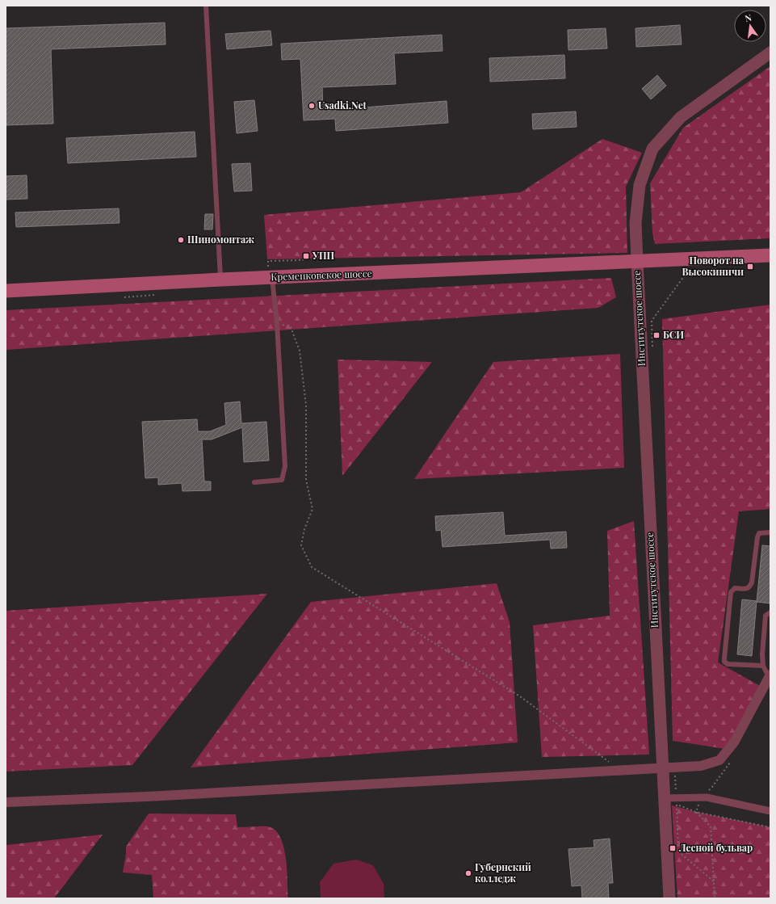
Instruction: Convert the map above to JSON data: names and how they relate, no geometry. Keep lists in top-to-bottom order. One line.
{"streets":{"main road":["Кременковское шоссе"],"street":["Институтское шоссе"]},"crossings":[["Кременковское шоссе","Институтское шоссе"]],"places":{"other":["Usadki.Net","Шиномонтаж","Губернский колледж"],"transit":["УПП","Поворот на Высокиничи","БСИ","Лесной бульвар"]},"north":"top"}
